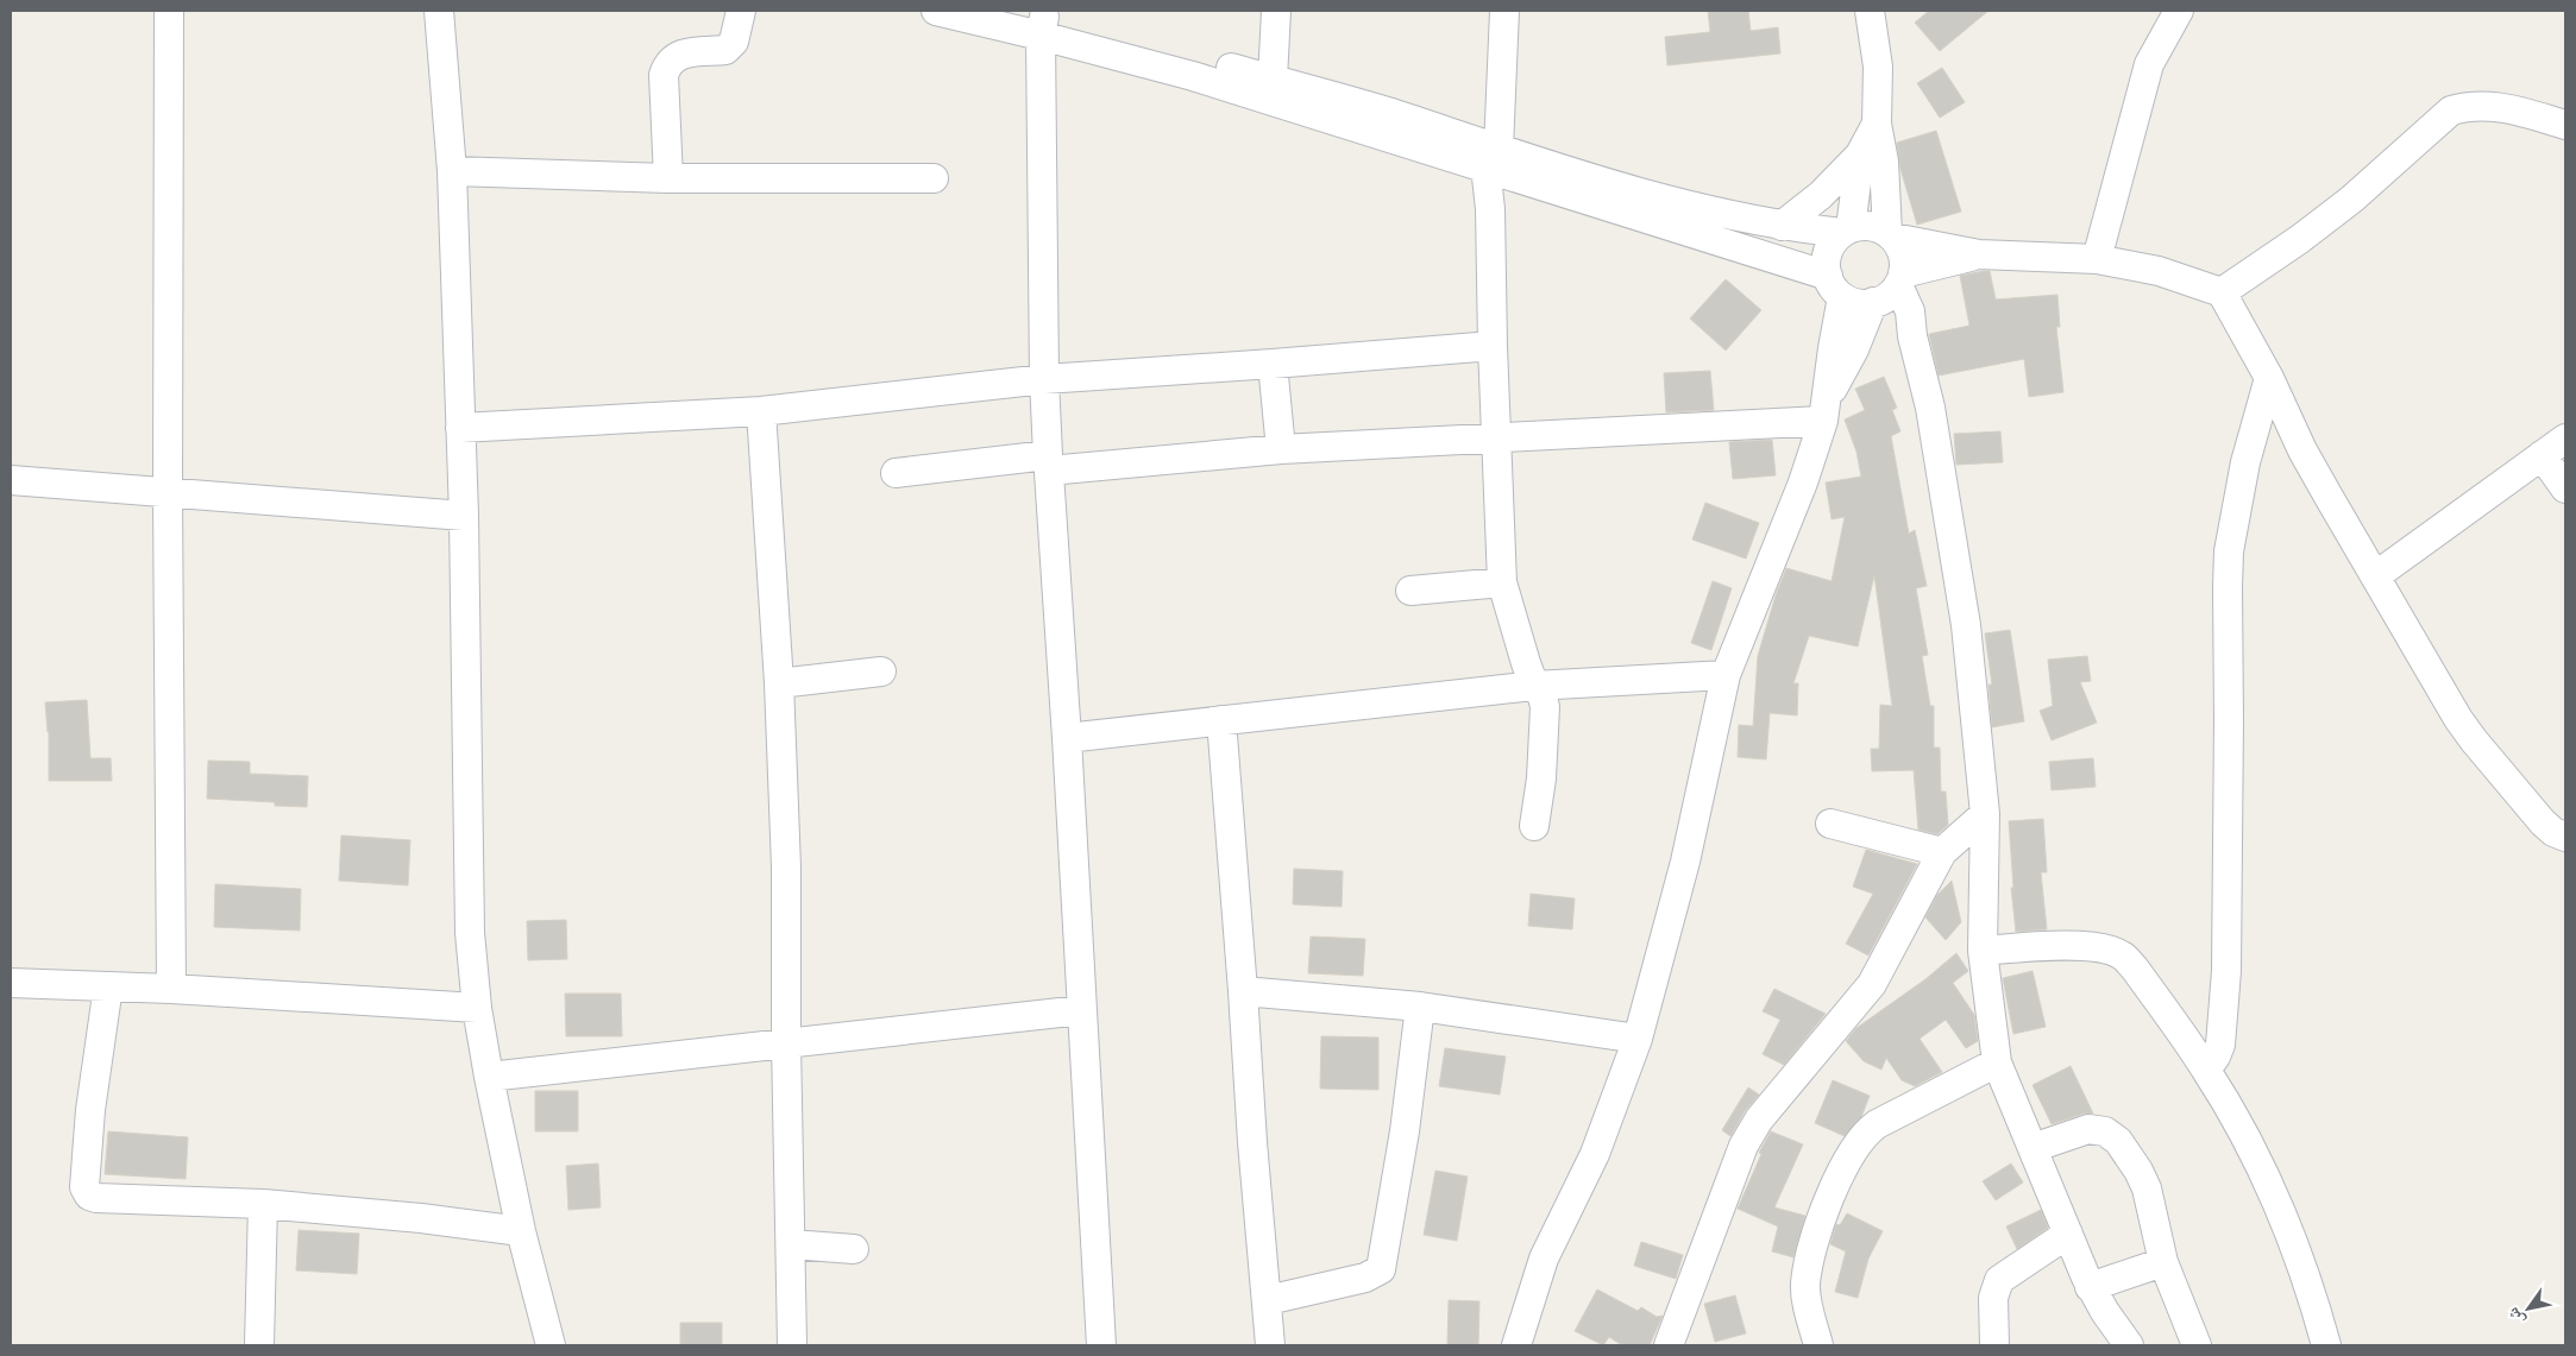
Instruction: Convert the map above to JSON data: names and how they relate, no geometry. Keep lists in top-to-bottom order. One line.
{"north":"bottom left"}
